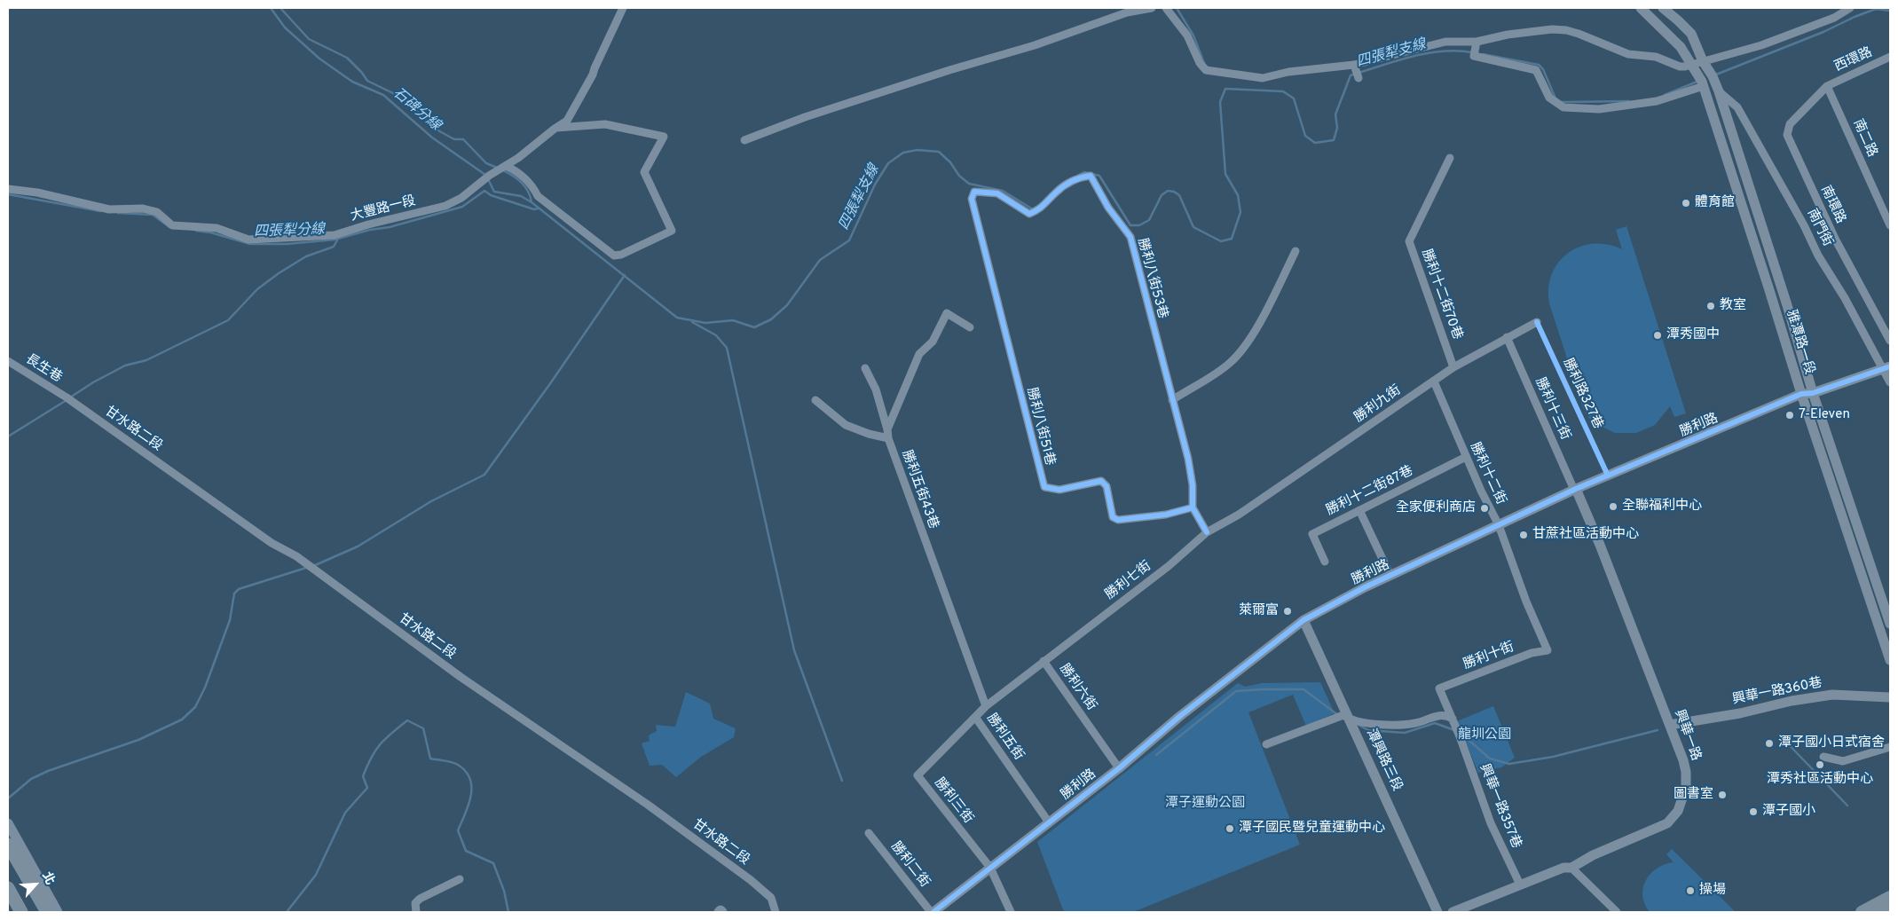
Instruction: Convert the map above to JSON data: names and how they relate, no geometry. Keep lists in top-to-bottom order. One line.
{"streets":{"street":["西環路","南二路","南環路","大豐路一段","南門街","勝利八街53巷","勝利十二街70巷","雅潭路一段","長生巷","勝利九街","勝利十三街","勝利路","勝利八街51巷","甘水路二段","勝利十二街","勝利五街43巷","勝利十二街87巷","勝利七街","勝利十街","勝利六街","興華一路360巷","興華一路","勝利五街","潭興路三段","勝利三街","興華一路357巷","勝利二街"],"cycle path":["勝利路327巷"]},"crossings":[["西環路","南二路"],["西環路","南環路"],["南二路","南環路"],["南門街","雅潭路一段"],["南門街","勝利路"],["勝利八街53巷","勝利九街"],["勝利八街53巷","勝利八街51巷"],["勝利八街53巷","勝利七街"],["勝利十二街70巷","勝利九街"],["雅潭路一段","勝利路"],["長生巷","甘水路二段"],["勝利九街","勝利十三街"],["勝利九街","勝利十二街"],["勝利九街","勝利七街"],["勝利十三街","勝利路"],["勝利十三街","興華一路"],["勝利路","勝利十二街"],["勝利路","勝利六街"],["勝利路","興華一路"],["勝利路","勝利五街"],["勝利路","潭興路三段"],["勝利路","勝利三街"],["勝利路","勝利二街"],["勝利十二街","勝利十二街87巷"],["勝利十二街","勝利十街"],["勝利五街43巷","勝利五街"],["勝利七街","勝利六街"],["勝利十街","興華一路357巷"],["勝利六街","勝利五街"],["興華一路360巷","興華一路"],["興華一路","興華一路357巷"],["勝利五街","勝利三街"]],"water":["四張犁支線","石碑分線","四張犁分線"],"parks":["龍圳公園","潭子運動公園"],"places":["體育館","教室","潭秀國中","7-Eleven","全聯福利中心","全家便利商店","甘蔗社區活動中心","萊爾富","潭子國小日式宿舍","潭秀社區活動中心","圖書室","潭子國小","潭子國民暨兒童運動中心","操場"],"north":"top right"}
